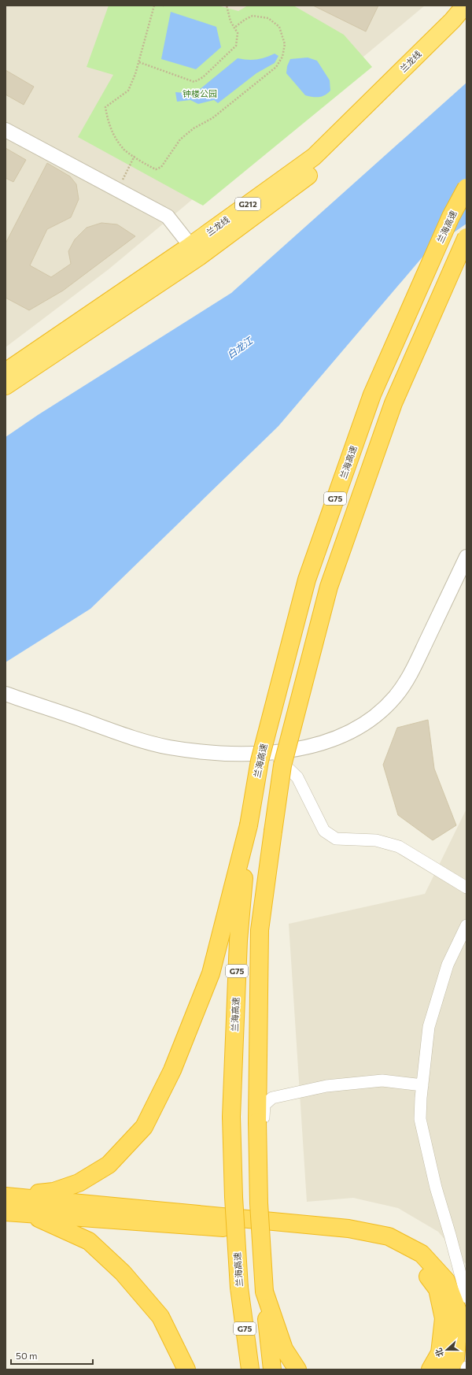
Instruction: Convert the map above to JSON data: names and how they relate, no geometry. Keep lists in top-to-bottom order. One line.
{"streets":{"highway":["兰龙线","G212","兰海高速","G75"]},"water":["白龙江"],"parks":["钟楼公园"],"scale_bar":"50 m","north":"left"}
